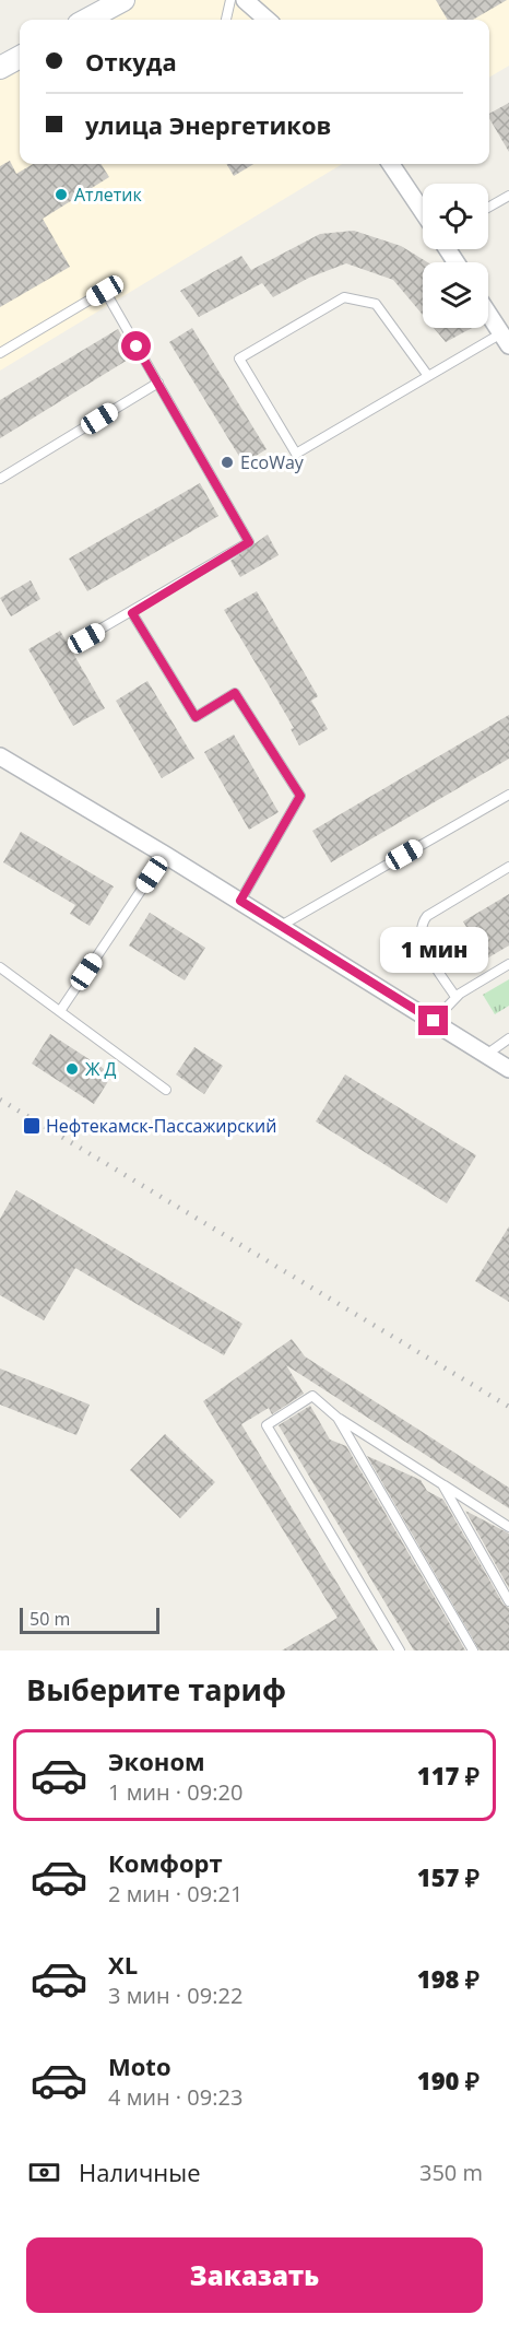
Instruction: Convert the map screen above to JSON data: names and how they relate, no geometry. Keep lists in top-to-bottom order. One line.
{"places":{"other":["Атлетик","EcoWay","Ж Д"],"transit":["Нефтекамск-Пассажирский"]},"scale_bar":"50 m","page":{"banner":["Откуда","улица Энергетиков"],"bubble":"1 мин","scale":"50 m","heading":"Выберите тариф","list":[{"name":"Эконом","note":"1 мин · 09:20","value":"117 ₽"},{"name":"Комфорт","note":"2 мин · 09:21","value":"157 ₽"},{"name":"XL","note":"3 мин · 09:22","value":"198 ₽"},{"name":"Moto","note":"4 мин · 09:23","value":"190 ₽"}],"pay":["Наличные","350 m"],"buttons":"Заказать"}}
